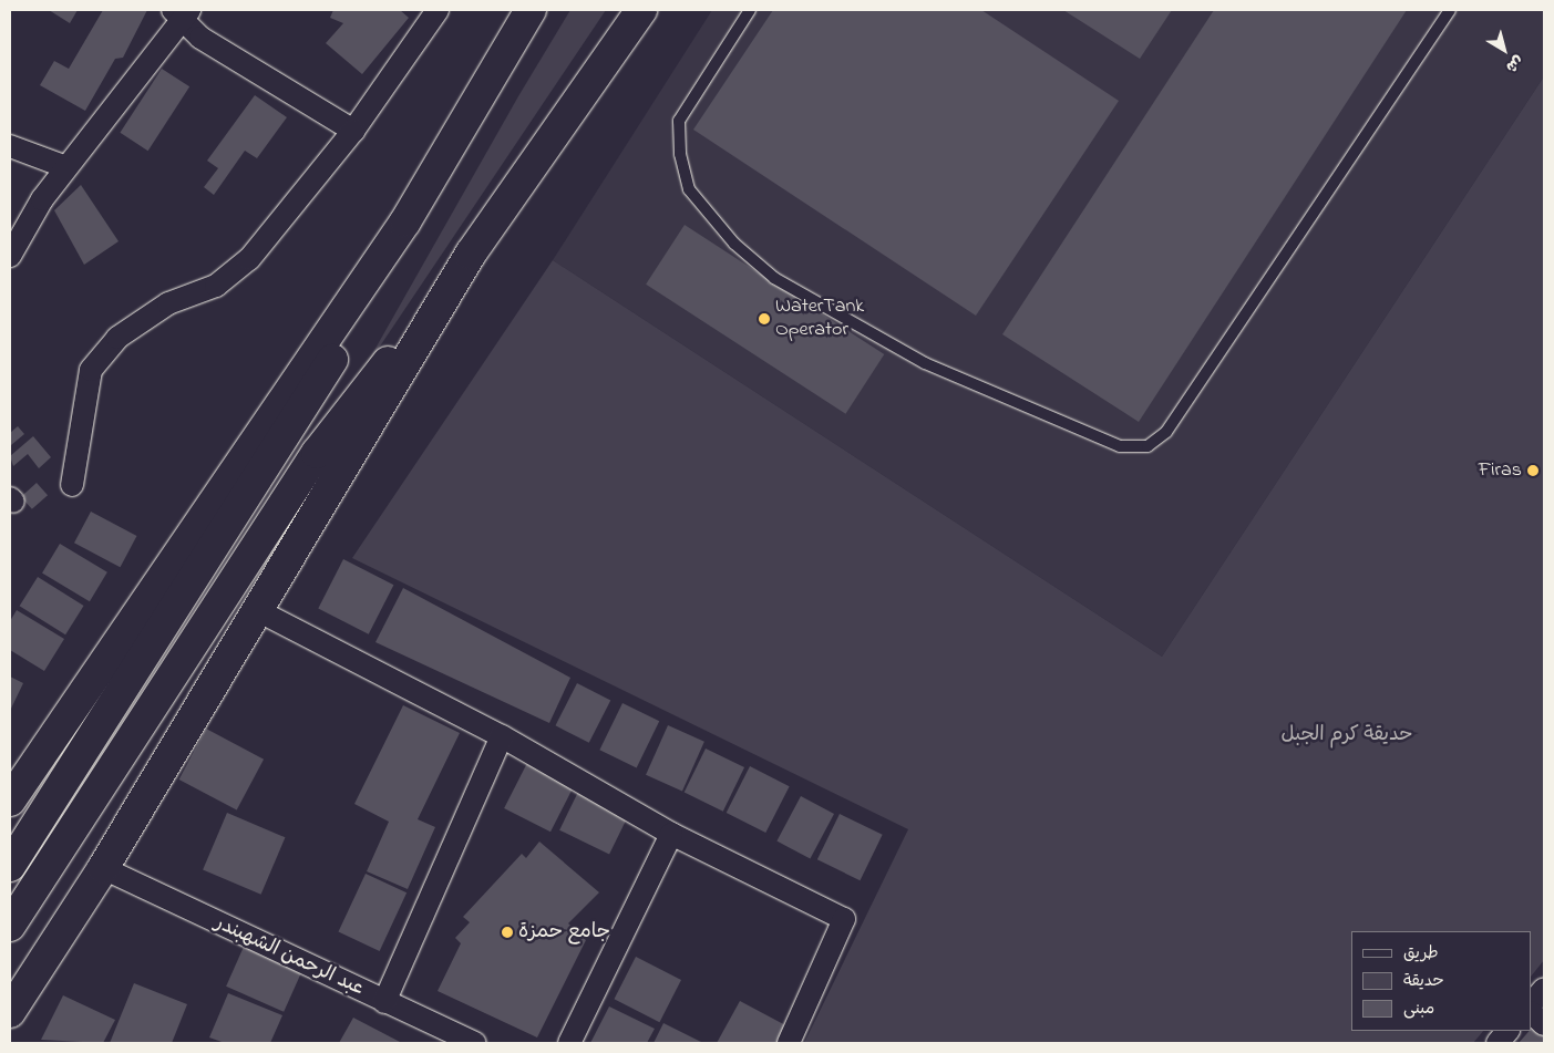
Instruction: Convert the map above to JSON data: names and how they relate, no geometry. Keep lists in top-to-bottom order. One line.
{"streets":{"street":["عبد الرحمن الشهبندر"]},"parks":["حديقة كرم الجبل"],"places":["WaterTank Operator","Firas","جامع حمزة"],"legend":["طريق","حديقة","مبنى"],"north":"bottom right"}
